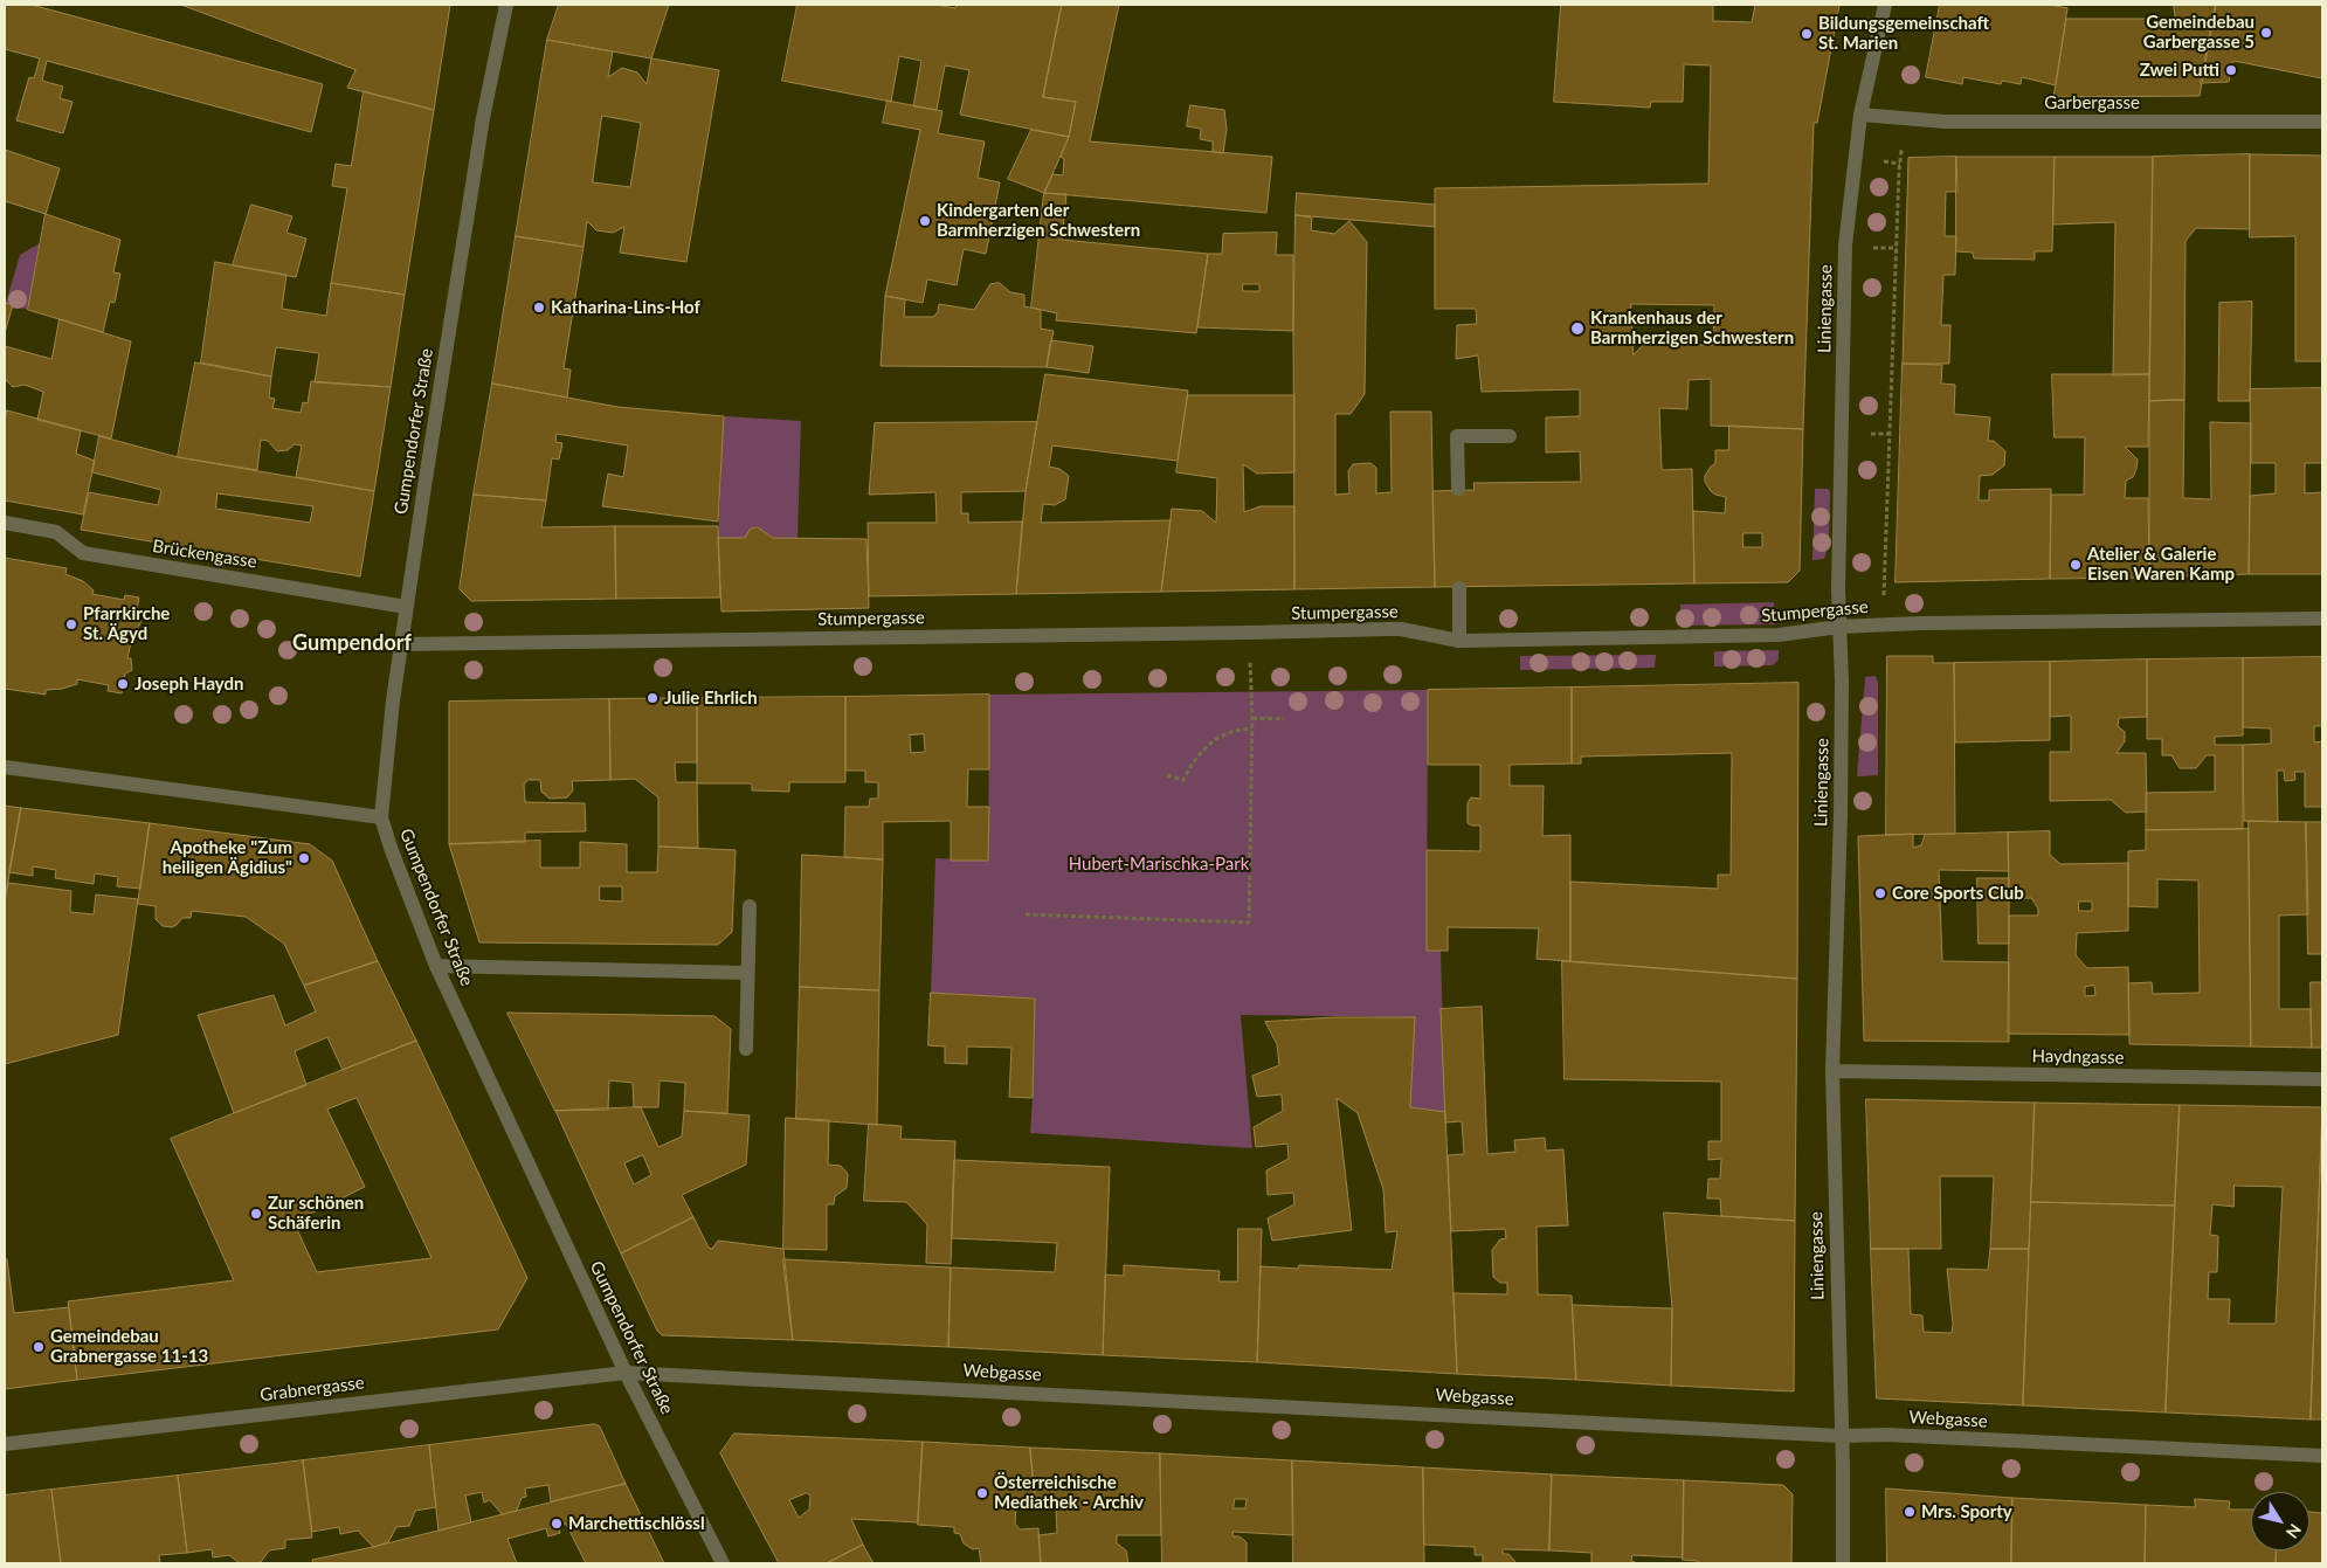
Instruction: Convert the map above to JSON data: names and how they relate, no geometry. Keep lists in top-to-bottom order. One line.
{"streets":{"street":["Garbergasse","Liniengasse","Gumpendorfer Straße","Brückengasse","Stumpergasse","Haydngasse","Webgasse","Grabnergasse"]},"crossings":[["Garbergasse","Liniengasse"],["Liniengasse","Stumpergasse"],["Liniengasse","Haydngasse"],["Liniengasse","Webgasse"],["Gumpendorfer Straße","Brückengasse"],["Gumpendorfer Straße","Stumpergasse"],["Gumpendorfer Straße","Webgasse"],["Gumpendorfer Straße","Grabnergasse"],["Webgasse","Grabnergasse"]],"districts":["Gumpendorf"],"parks":["Hubert-Marischka-Park"],"places":["Gemeindebau Garbergasse 5","Bildungsgemeinschaft St. Marien","Zwei Putti","Kindergarten der Barmherzigen Schwestern","Katharina-Lins-Hof","Krankenhaus der Barmherzigen Schwestern","Atelier & Galerie Eisen Waren Kamp","Pfarrkirche St. Ägyd","Joseph Haydn","Julie Ehrlich","Apotheke \"Zum heiligen Ägidius\"","Core Sports Club","Zur schönen Schäferin","Gemeindebau Grabnergasse 11-13","Österreichische Mediathek - Archiv","Mrs. Sporty","Marchettischlössl"],"north":"bottom right"}
